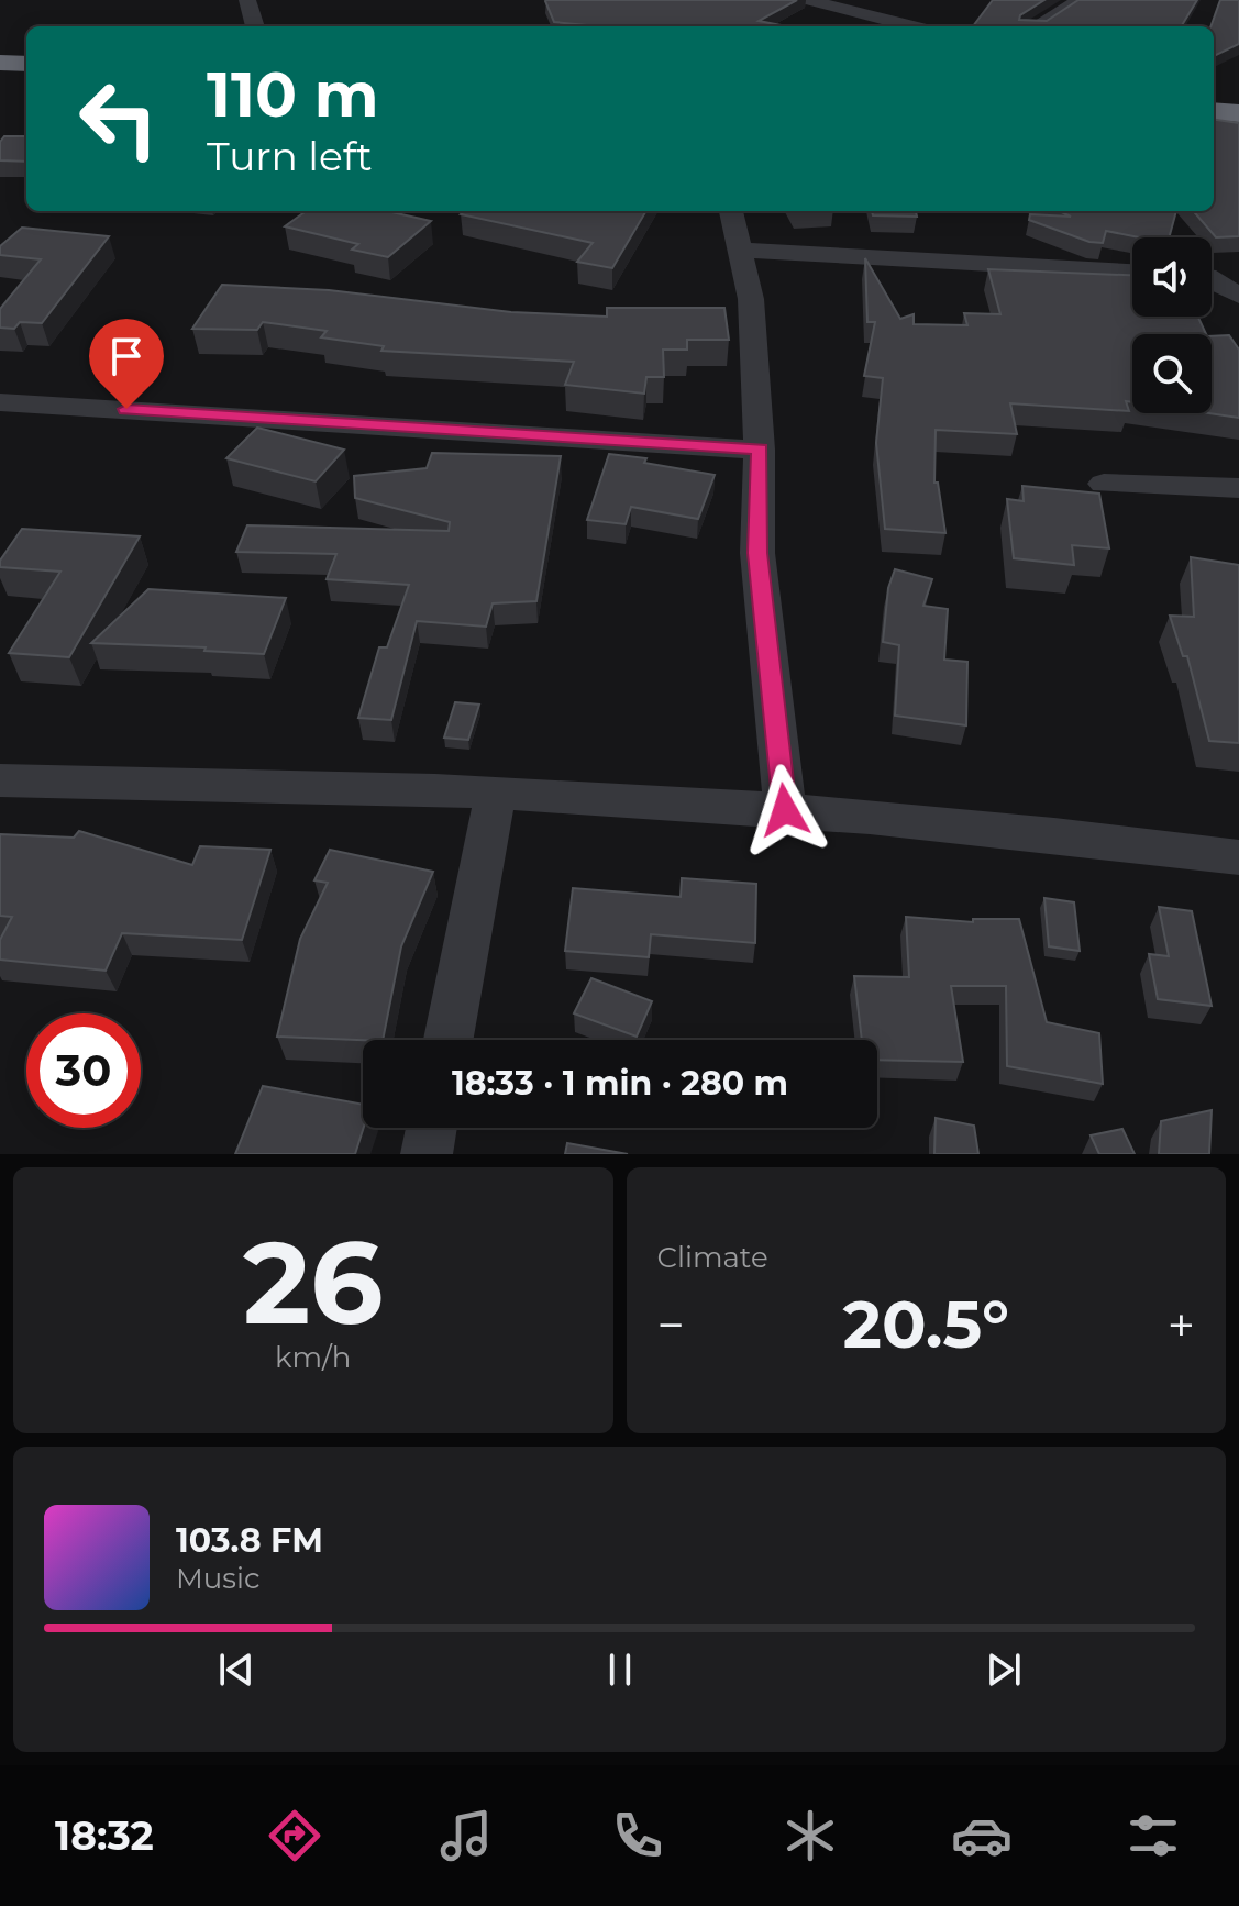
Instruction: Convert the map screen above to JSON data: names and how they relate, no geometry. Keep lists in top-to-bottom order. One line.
{"page":{"turn":["110 m","Turn left"],"limit":"30","trip":"18:33 · 1 min · 280 m","tile":[["26","km/h"],"Climate"],"heat":["−","20.5°","+"],"song":["103.8 FM","Music"],"tabs":"18:32"}}
